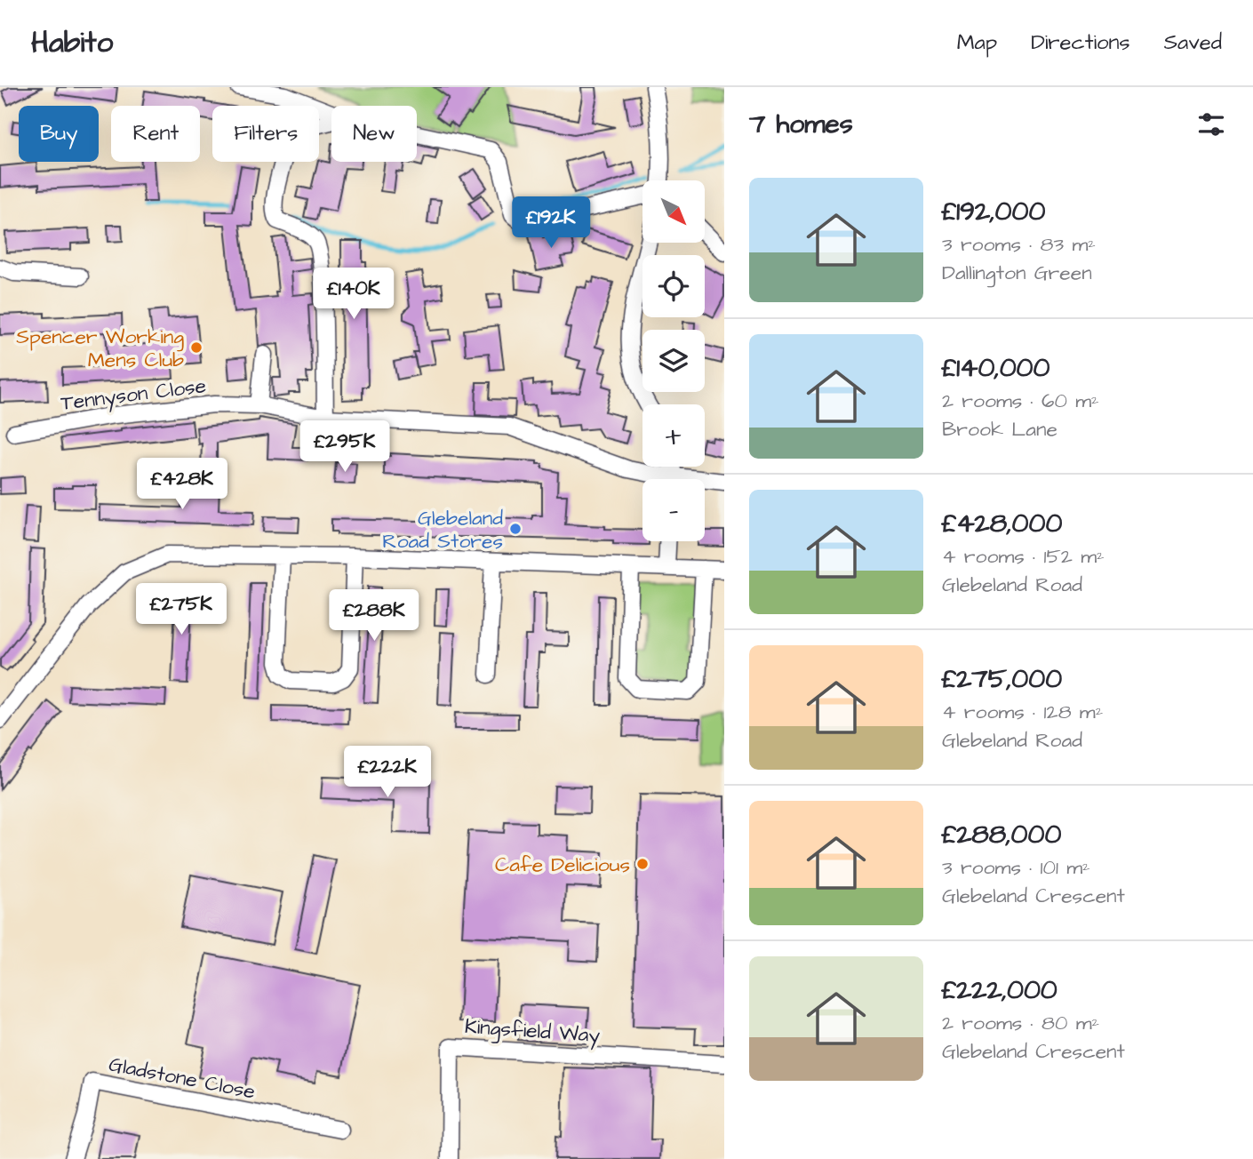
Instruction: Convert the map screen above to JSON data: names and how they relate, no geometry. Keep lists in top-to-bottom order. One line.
{"streets":{"street":["Tennyson Close","Kingsfield Way","Gladstone Close"]},"places":["Spencer Working Mens Club","Glebeland Road Stores","Cafe Delicious"],"north":"bottom right","page":{"header":"Habito","nav":["Map","Directions","Saved"],"heading":"7 homes","chip":["Buy","Rent","Filters","New"],"list":[{"name":"£192,000","note":"3 rooms · 83 m² · Dallington Green"},{"name":"£140,000","note":"2 rooms · 60 m² · Brook Lane"},{"name":"£428,000","note":"4 rooms · 152 m² · Glebeland Road"},{"name":"£275,000","note":"4 rooms · 128 m² · Glebeland Road"},{"name":"£288,000","note":"3 rooms · 101 m² · Glebeland Crescent"},{"name":"£222,000","note":"2 rooms · 80 m² · Glebeland Crescent"}],"map_buttons":["+","−"],"price":["£192K","£140K","£295K","£428K","£275K","£288K","£222K"]}}
